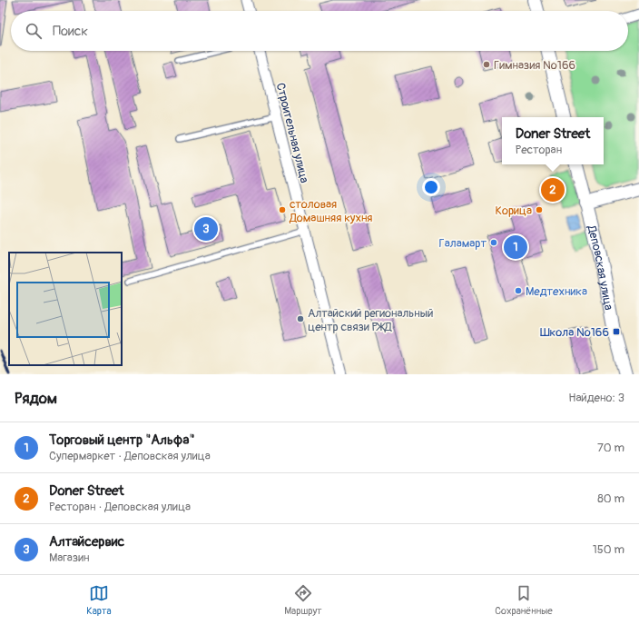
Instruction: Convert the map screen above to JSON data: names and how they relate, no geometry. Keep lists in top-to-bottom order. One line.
{"streets":{"street":["Строительная улица","Деповская улица"]},"places":{"other":["Гимназия №166","столовая Домашняя кухня","Корица","Галамарт","Медтехника","Алтайский региональный центр связи РЖД"],"transit":["Школа №166"]},"page":{"search":"Поиск","popup":["Doner Street","Ресторан"],"pins":["2","3","1"],"heading":["Рядом","Найдено: 3"],"list":[{"mark":"1","name":"Торговый центр \"Альфа\"","note":"Супермаркет · Деповская улица","value":"70 m"},{"mark":"2","name":"Doner Street","note":"Ресторан · Деповская улица","value":"80 m"},{"mark":"3","name":"Алтайсервис","note":"Магазин","value":"150 m"}],"nav":["Карта","Маршрут","Сохранённые"]}}
